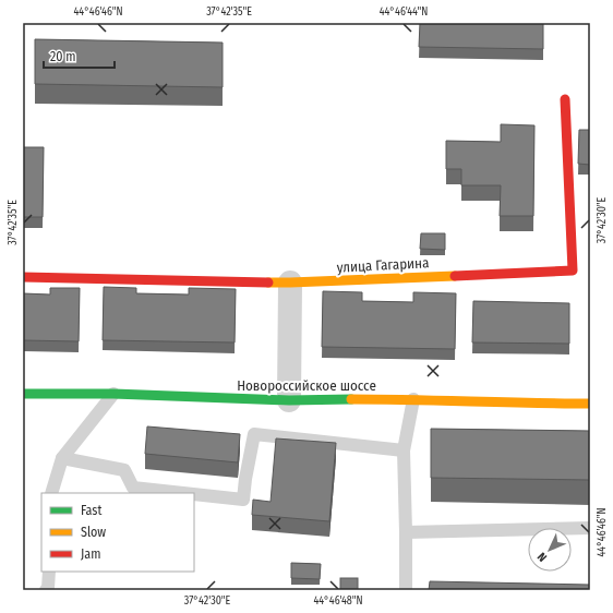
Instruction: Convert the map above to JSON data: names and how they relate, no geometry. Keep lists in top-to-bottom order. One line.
{"streets":{"street":["улица Гагарина","Новороссийское шоссе"]},"legend":["Fast","Slow","Jam"],"scale_bar":"20 m","north":"bottom left","coordinates":["44°46'46\"N","37°42'35\"E","44°46'44\"N","37°42'30\"E","44°46'48\"N"]}
